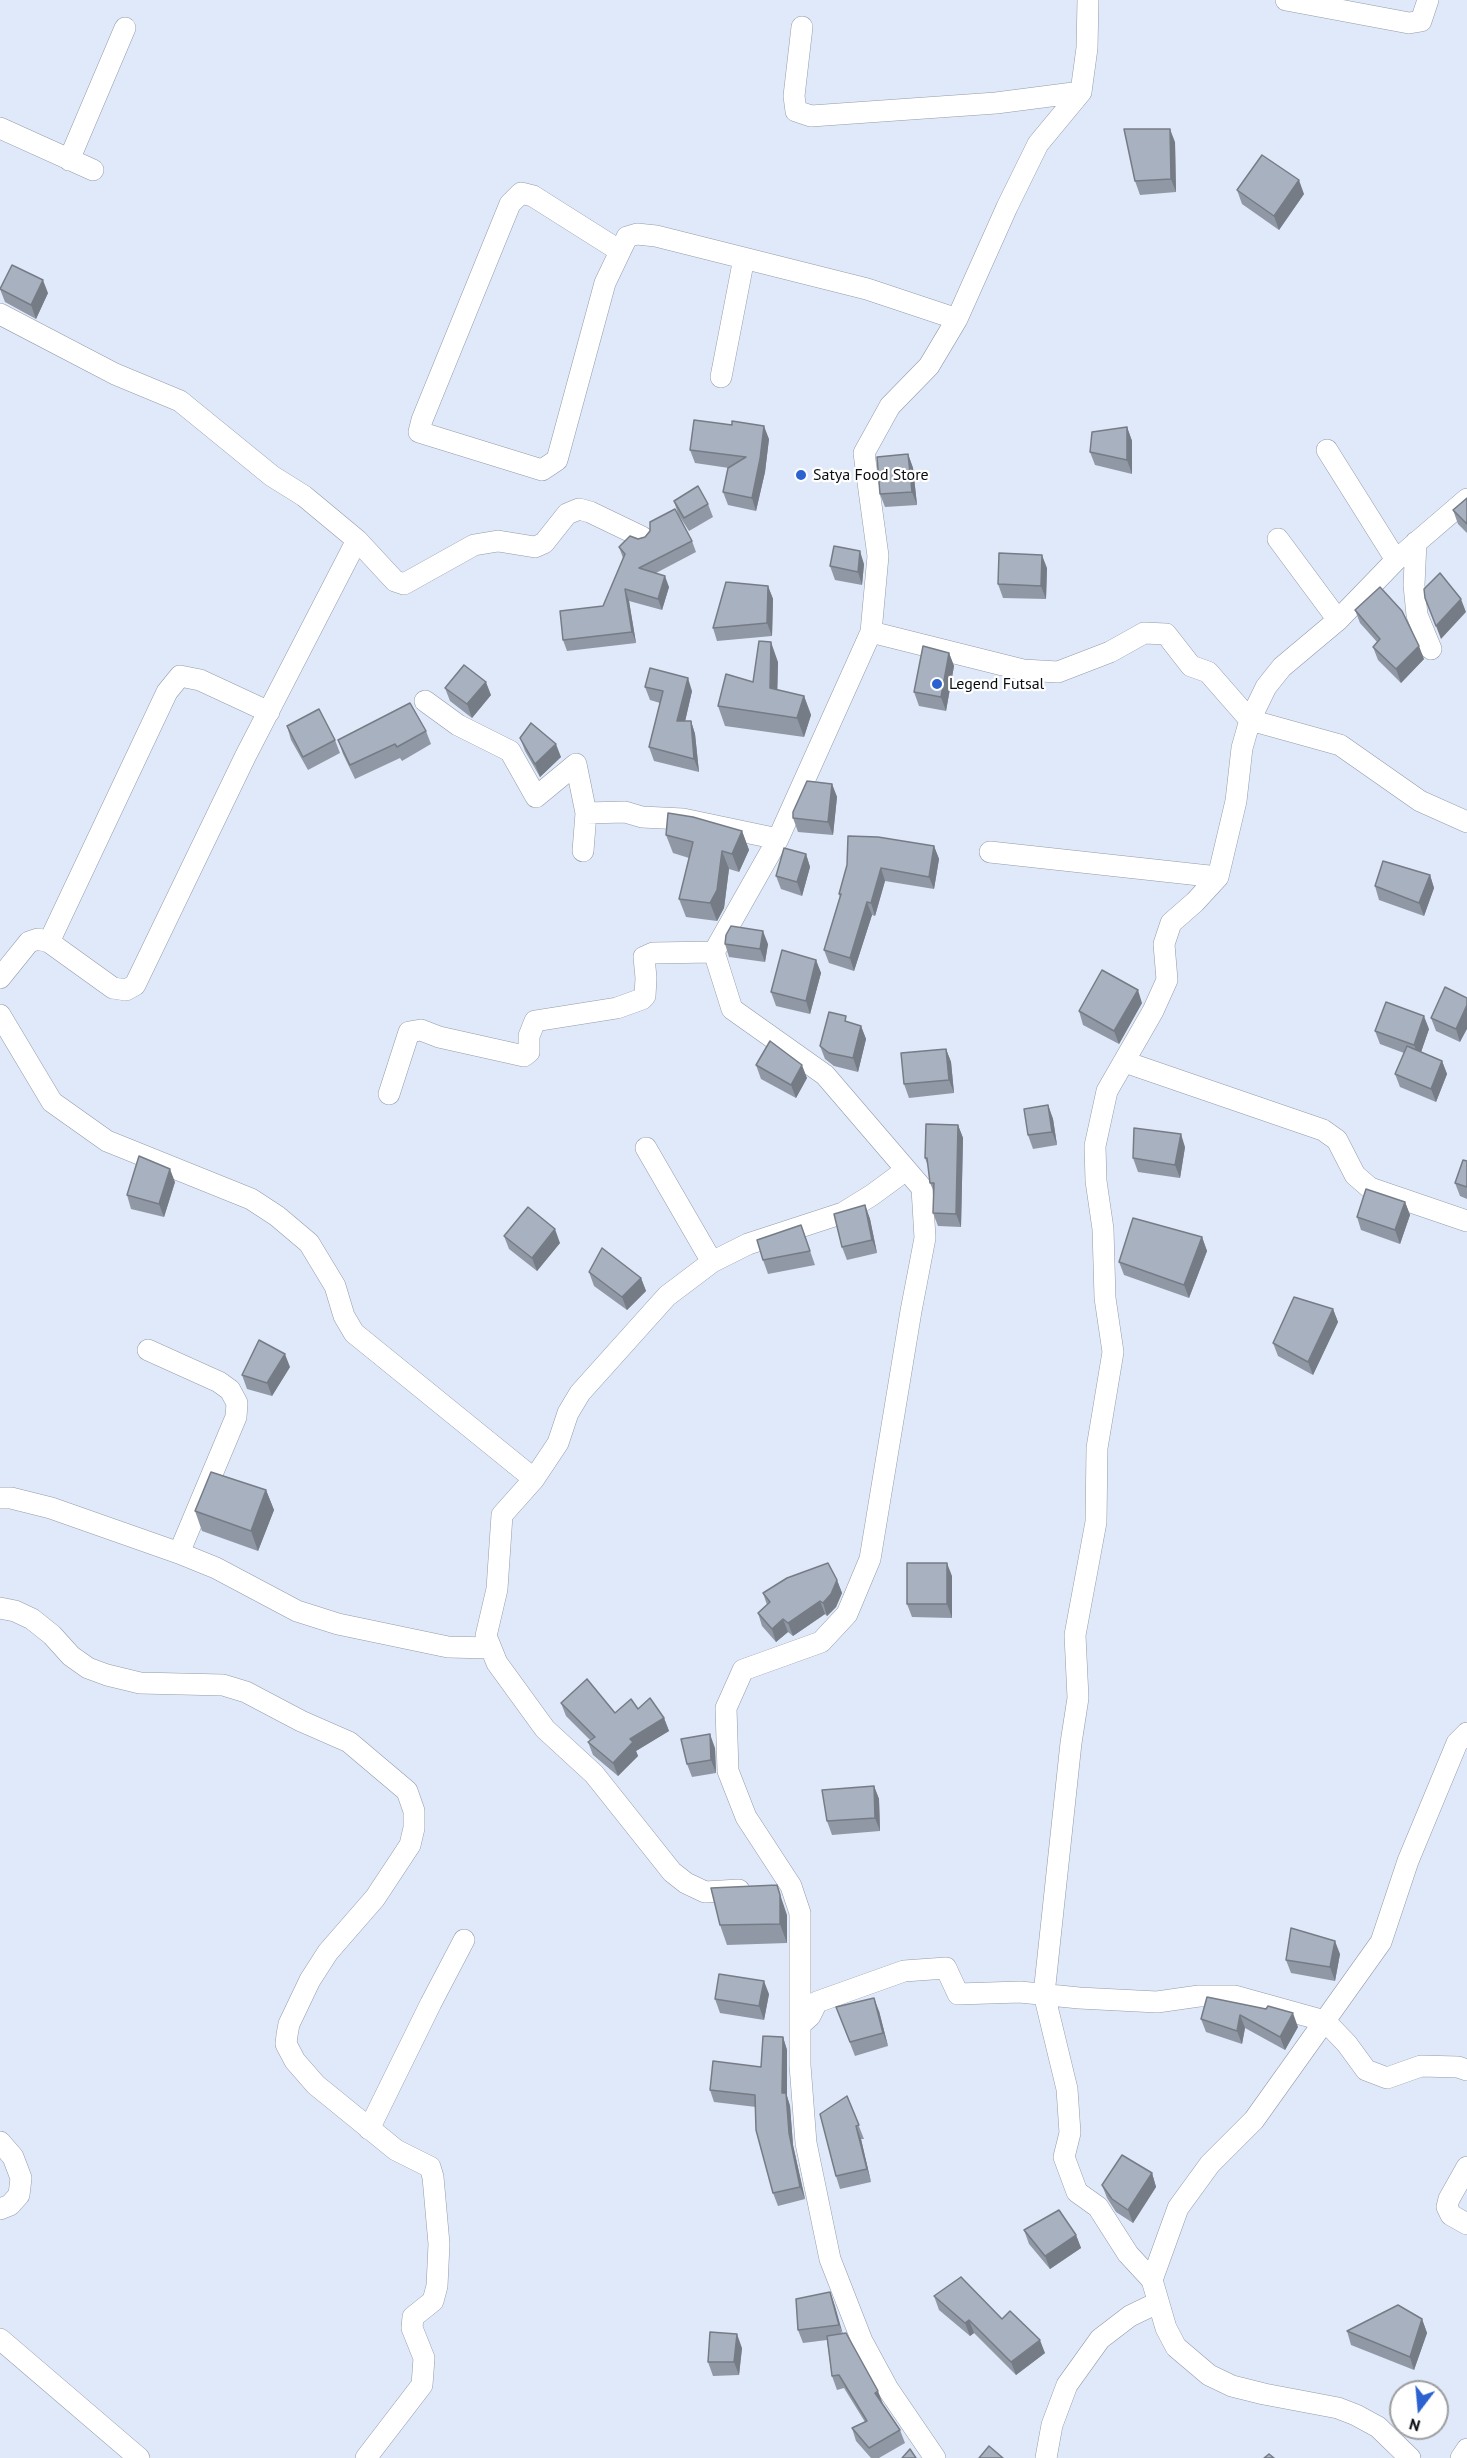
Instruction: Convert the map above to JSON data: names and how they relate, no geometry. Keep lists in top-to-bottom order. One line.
{"places":["Satya Food Store","Legend Futsal"],"north":"bottom"}
